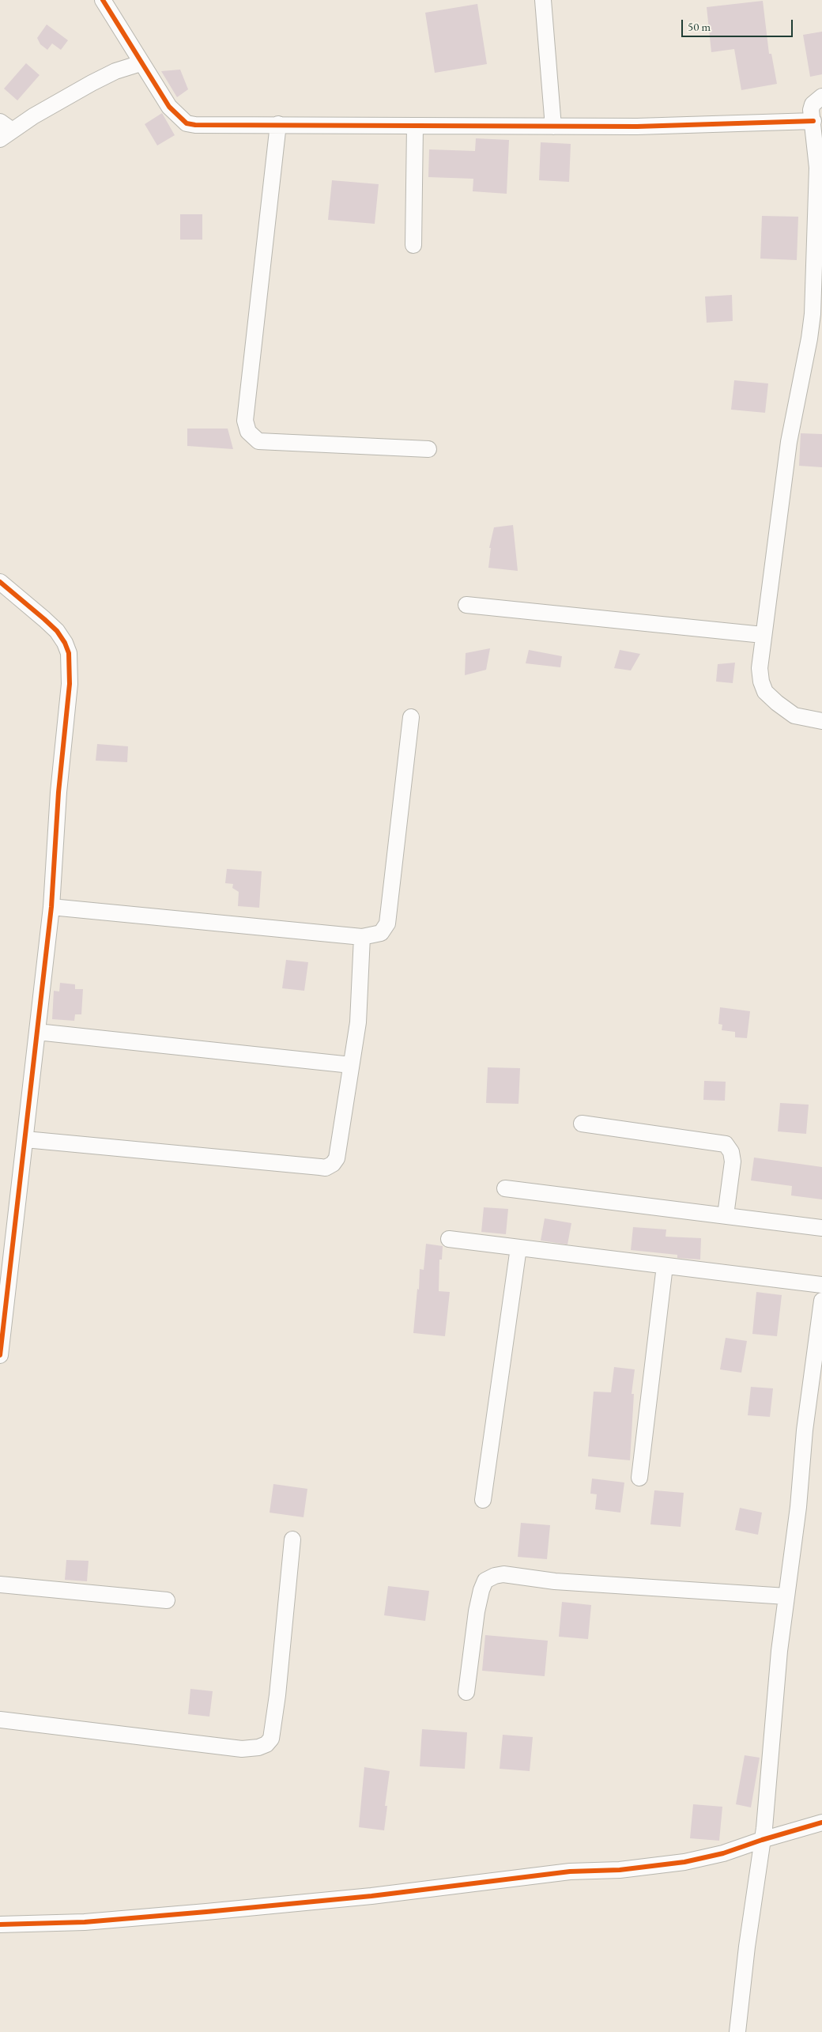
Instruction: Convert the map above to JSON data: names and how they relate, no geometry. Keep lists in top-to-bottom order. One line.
{"scale_bar":"50 m"}
